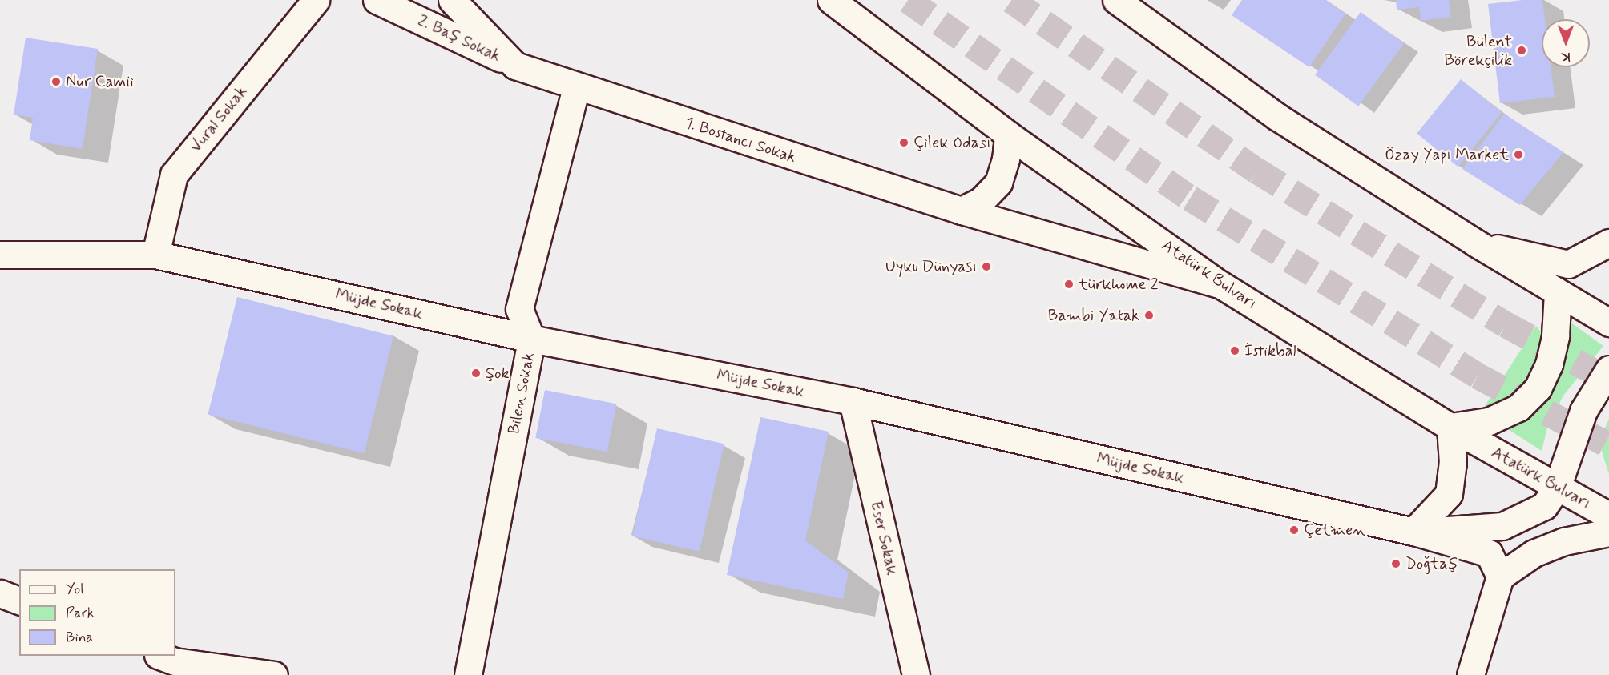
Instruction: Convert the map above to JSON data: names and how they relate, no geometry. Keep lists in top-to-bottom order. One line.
{"streets":{"main road":["2. Baş Sokak","Vural Sokak","1. Bostancı Sokak","Atatürk Bulvarı","Müjde Sokak","Bilen Sokak","Eser Sokak"]},"crossings":[["2. Baş Sokak","1. Bostancı Sokak"],["Vural Sokak","Müjde Sokak"],["1. Bostancı Sokak","Atatürk Bulvarı"],["1. Bostancı Sokak","Bilen Sokak"],["Müjde Sokak","Bilen Sokak"],["Müjde Sokak","Eser Sokak"]],"places":["Bülent Börekçilik","Nur Camii","Çilek Odası","Özay Yapı Market","Uyku Dünyası","türkhome 2","Bambi Yatak","İstikbal","Şok","Çetmen","Doğtaş"],"legend":["Yol","Park","Bina"],"north":"bottom"}
